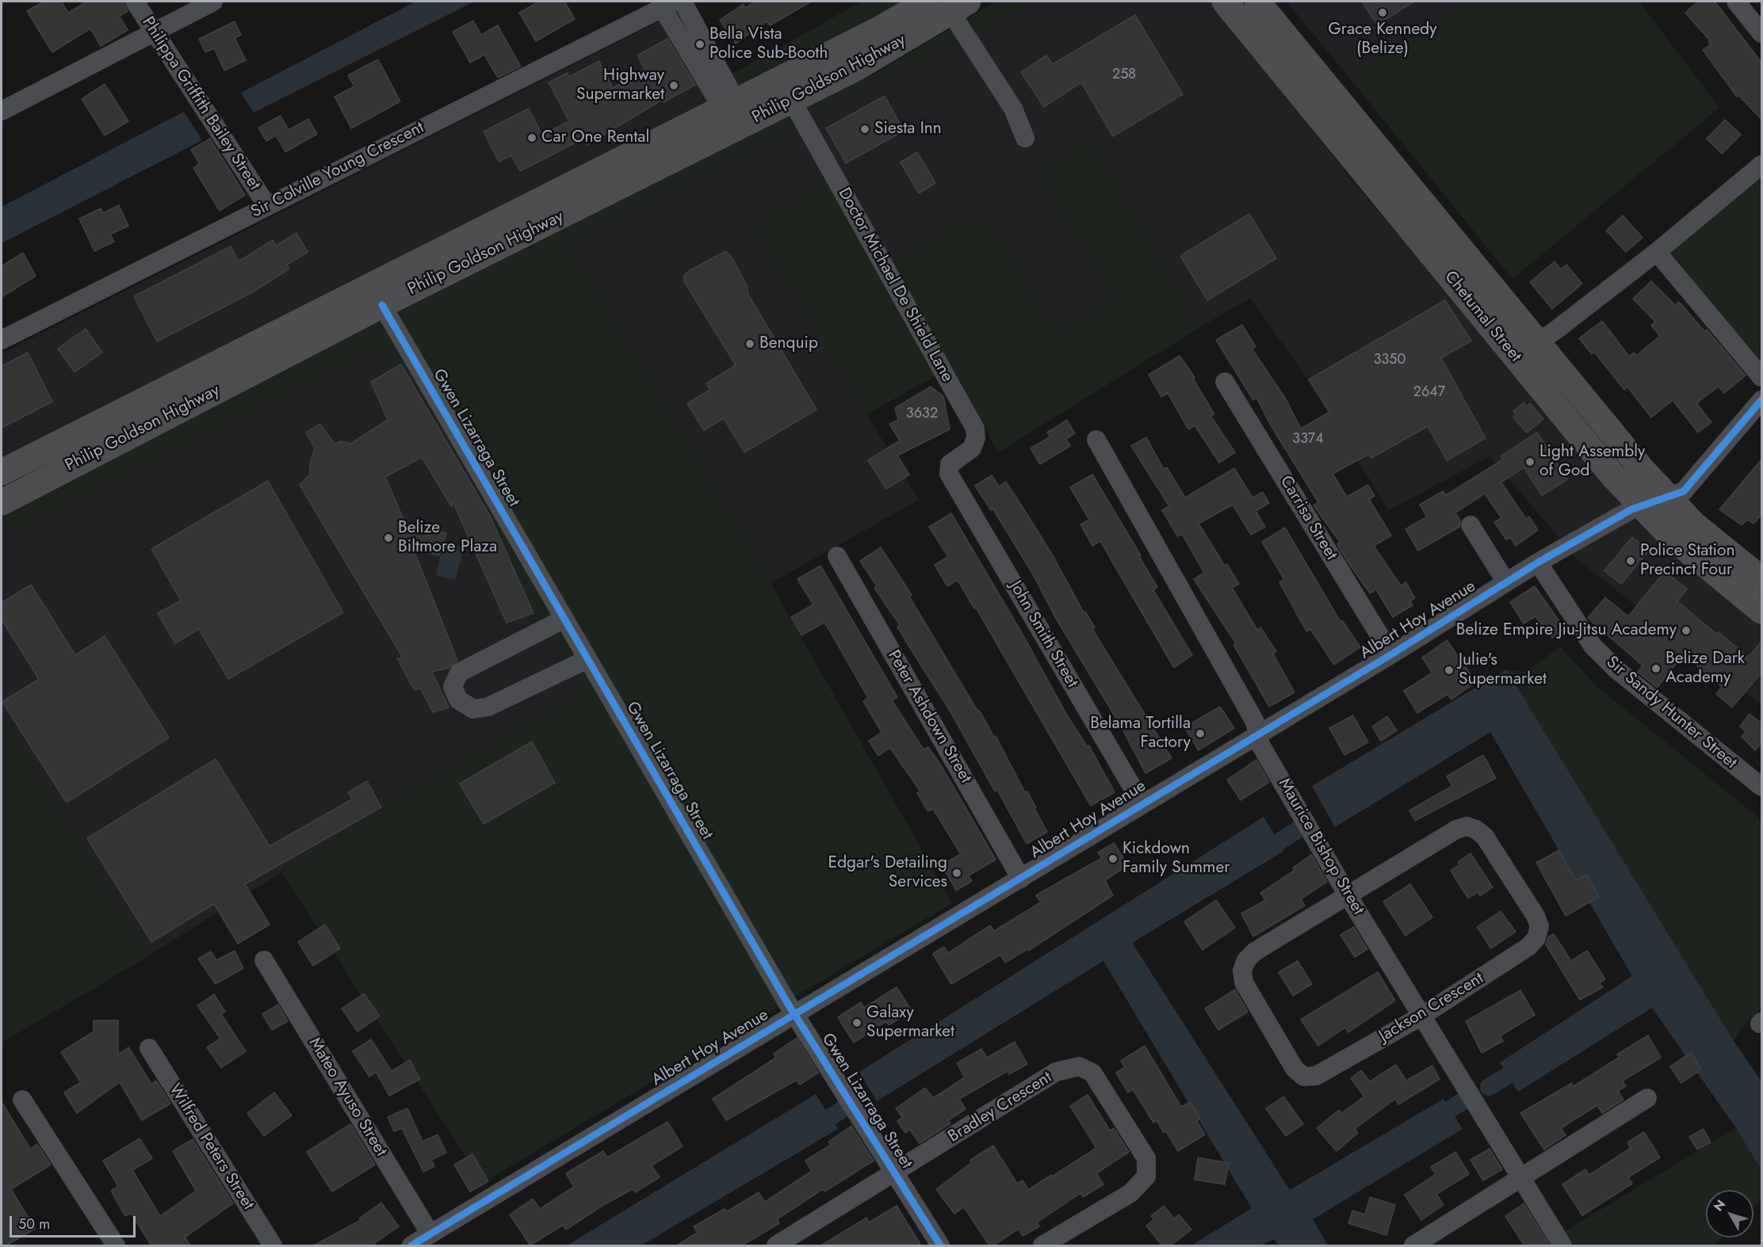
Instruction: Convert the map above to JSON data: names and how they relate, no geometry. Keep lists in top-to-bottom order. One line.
{"streets":{"highway":["Philip Goldson Highway","Chetumal Street"],"street":["Philippa Griffith Bailey Street","Sir Colville Young Crescent","Doctor Michael De Shield Lane","Gwen Lizarraga Street","Carrisa Street","Albert Hoy Avenue","John Smith Street","Sir Sandy Hunter Street","Peter Ashdown Street","Maurice Bishop Street","Jackson Crescent","Mateo Ayuso Street","Bradley Crescent","Wilfred Peters Street"]},"crossings":[["Philip Goldson Highway","Doctor Michael De Shield Lane"],["Philip Goldson Highway","Gwen Lizarraga Street"],["Philippa Griffith Bailey Street","Sir Colville Young Crescent"],["Doctor Michael De Shield Lane","John Smith Street"],["Chetumal Street","Albert Hoy Avenue"],["Gwen Lizarraga Street","Albert Hoy Avenue"],["Gwen Lizarraga Street","Bradley Crescent"],["Carrisa Street","Albert Hoy Avenue"],["Albert Hoy Avenue","John Smith Street"],["Albert Hoy Avenue","Sir Sandy Hunter Street"],["Albert Hoy Avenue","Peter Ashdown Street"],["Albert Hoy Avenue","Maurice Bishop Street"],["Albert Hoy Avenue","Mateo Ayuso Street"],["Maurice Bishop Street","Jackson Crescent"]],"places":["Grace Kennedy (Belize)","Bella Vista Police Sub-Booth","Highway Supermarket","Siesta Inn","Car One Rental","Benquip","Light Assembly of God","Belize Biltmore Plaza","Police Station Precinct Four","Belize Empire Jiu-Jitsu Academy","Belize Dark Academy","Julie's Supermarket","Belama Tortilla Factory","Kickdown Family Summer","Edgar's Detailing Services","Galaxy Supermarket"],"house_numbers":["258","3350","2647","3632","3374"],"scale_bar":"50 m","north":"top left"}
